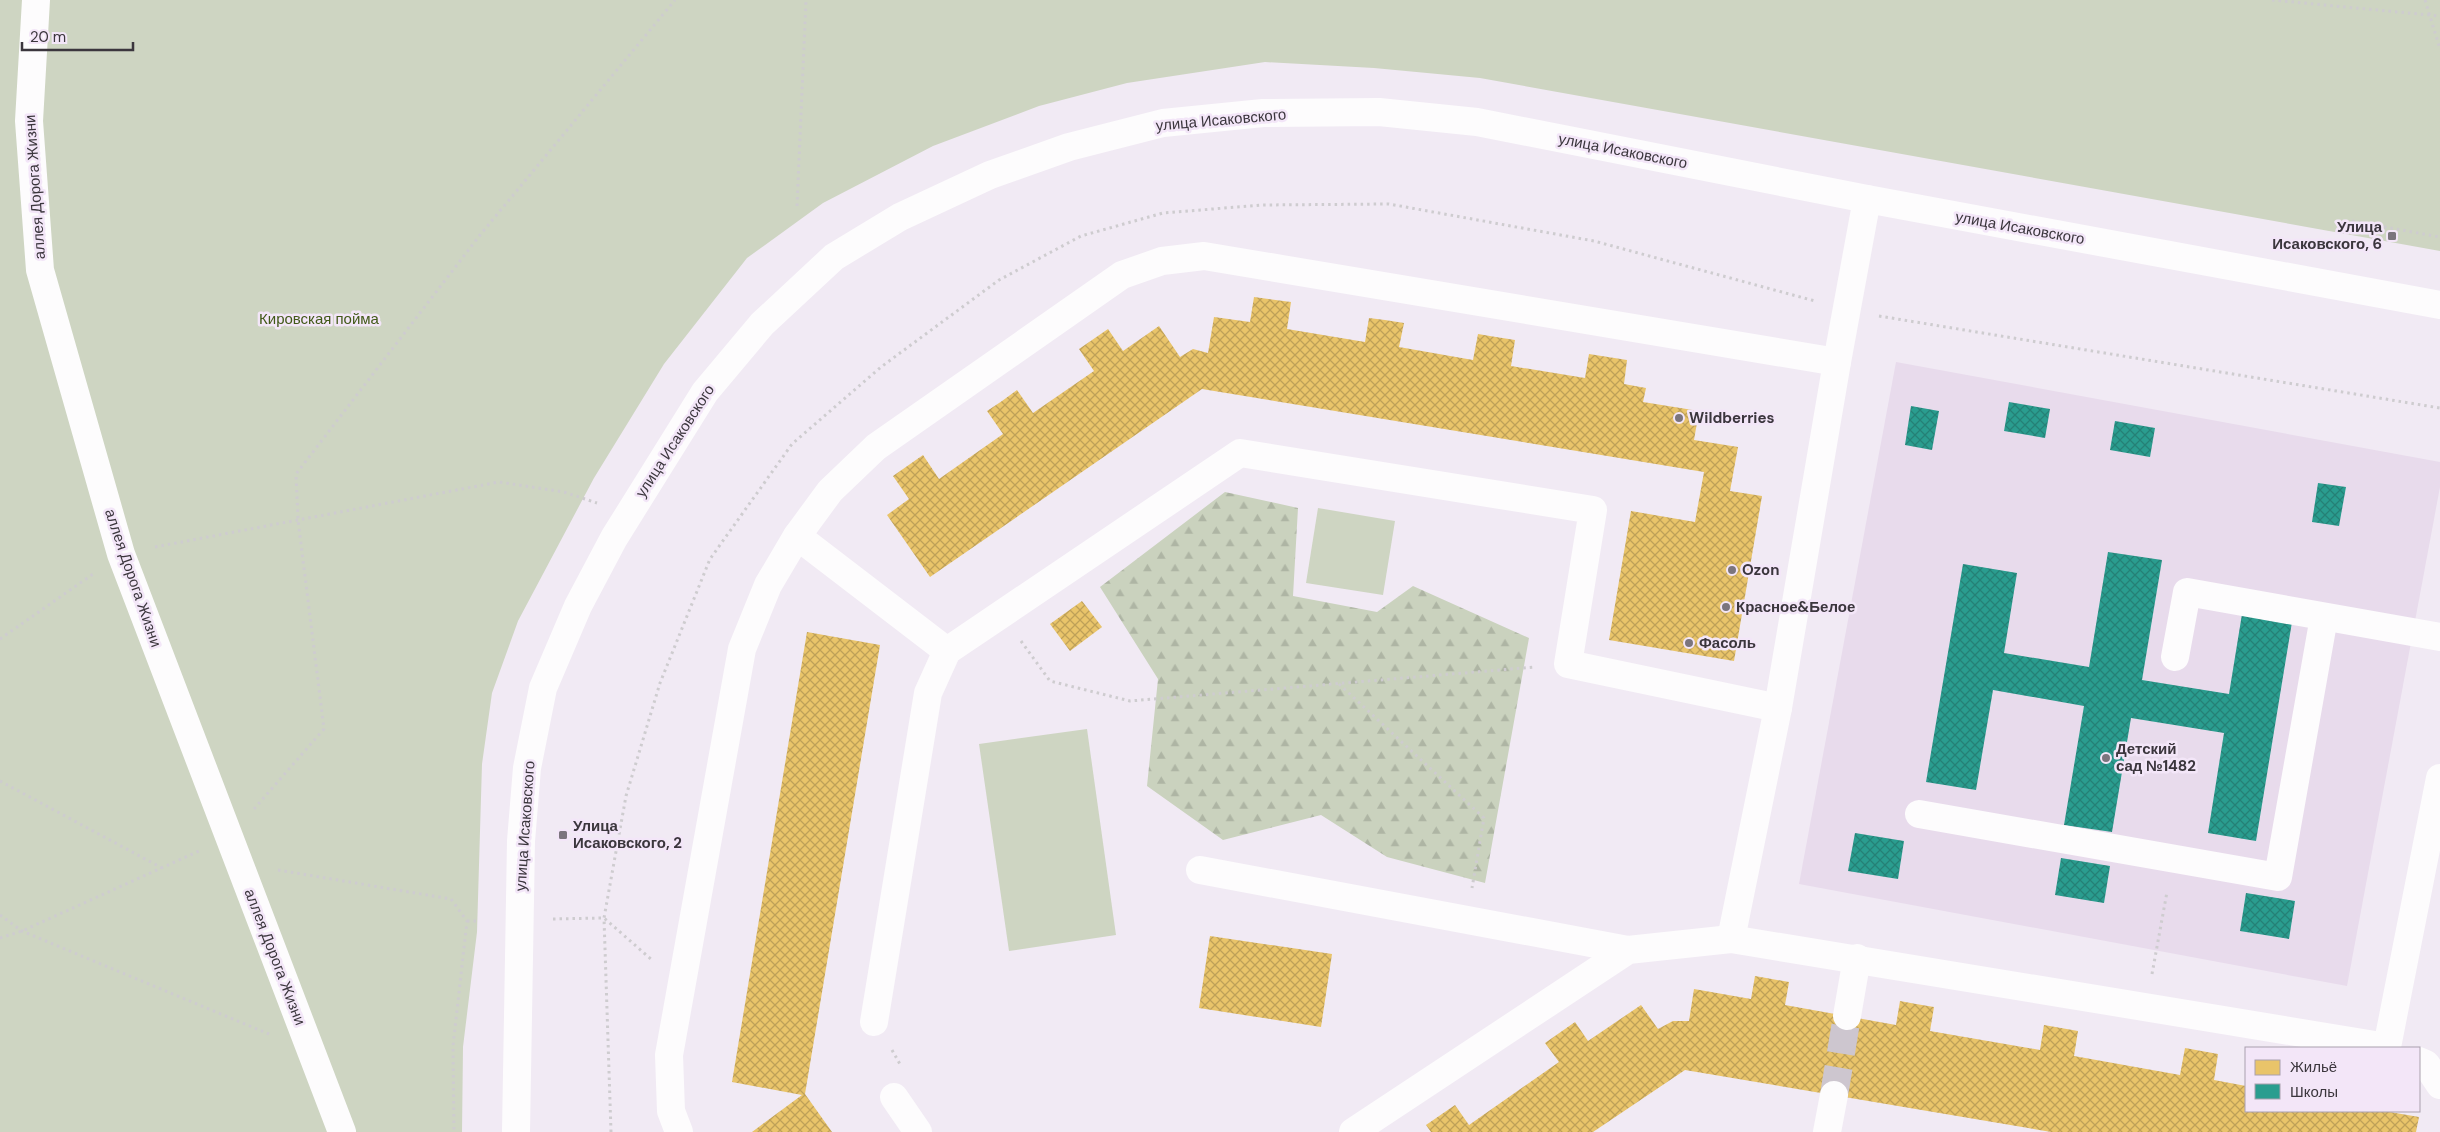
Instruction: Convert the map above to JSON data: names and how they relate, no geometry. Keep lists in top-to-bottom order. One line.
{"streets":{"street":["улица Исаковского","аллея Дорога Жизни"]},"parks":["Кировская пойма"],"places":{"transit":["Улица Исаковского, 6","Улица Исаковского, 2"],"other":["Wildberries","Ozon","Красное&Белое","Фасоль","Детский сад №1482"]},"legend":["Жильё","Школы"],"scale_bar":"20 m"}
